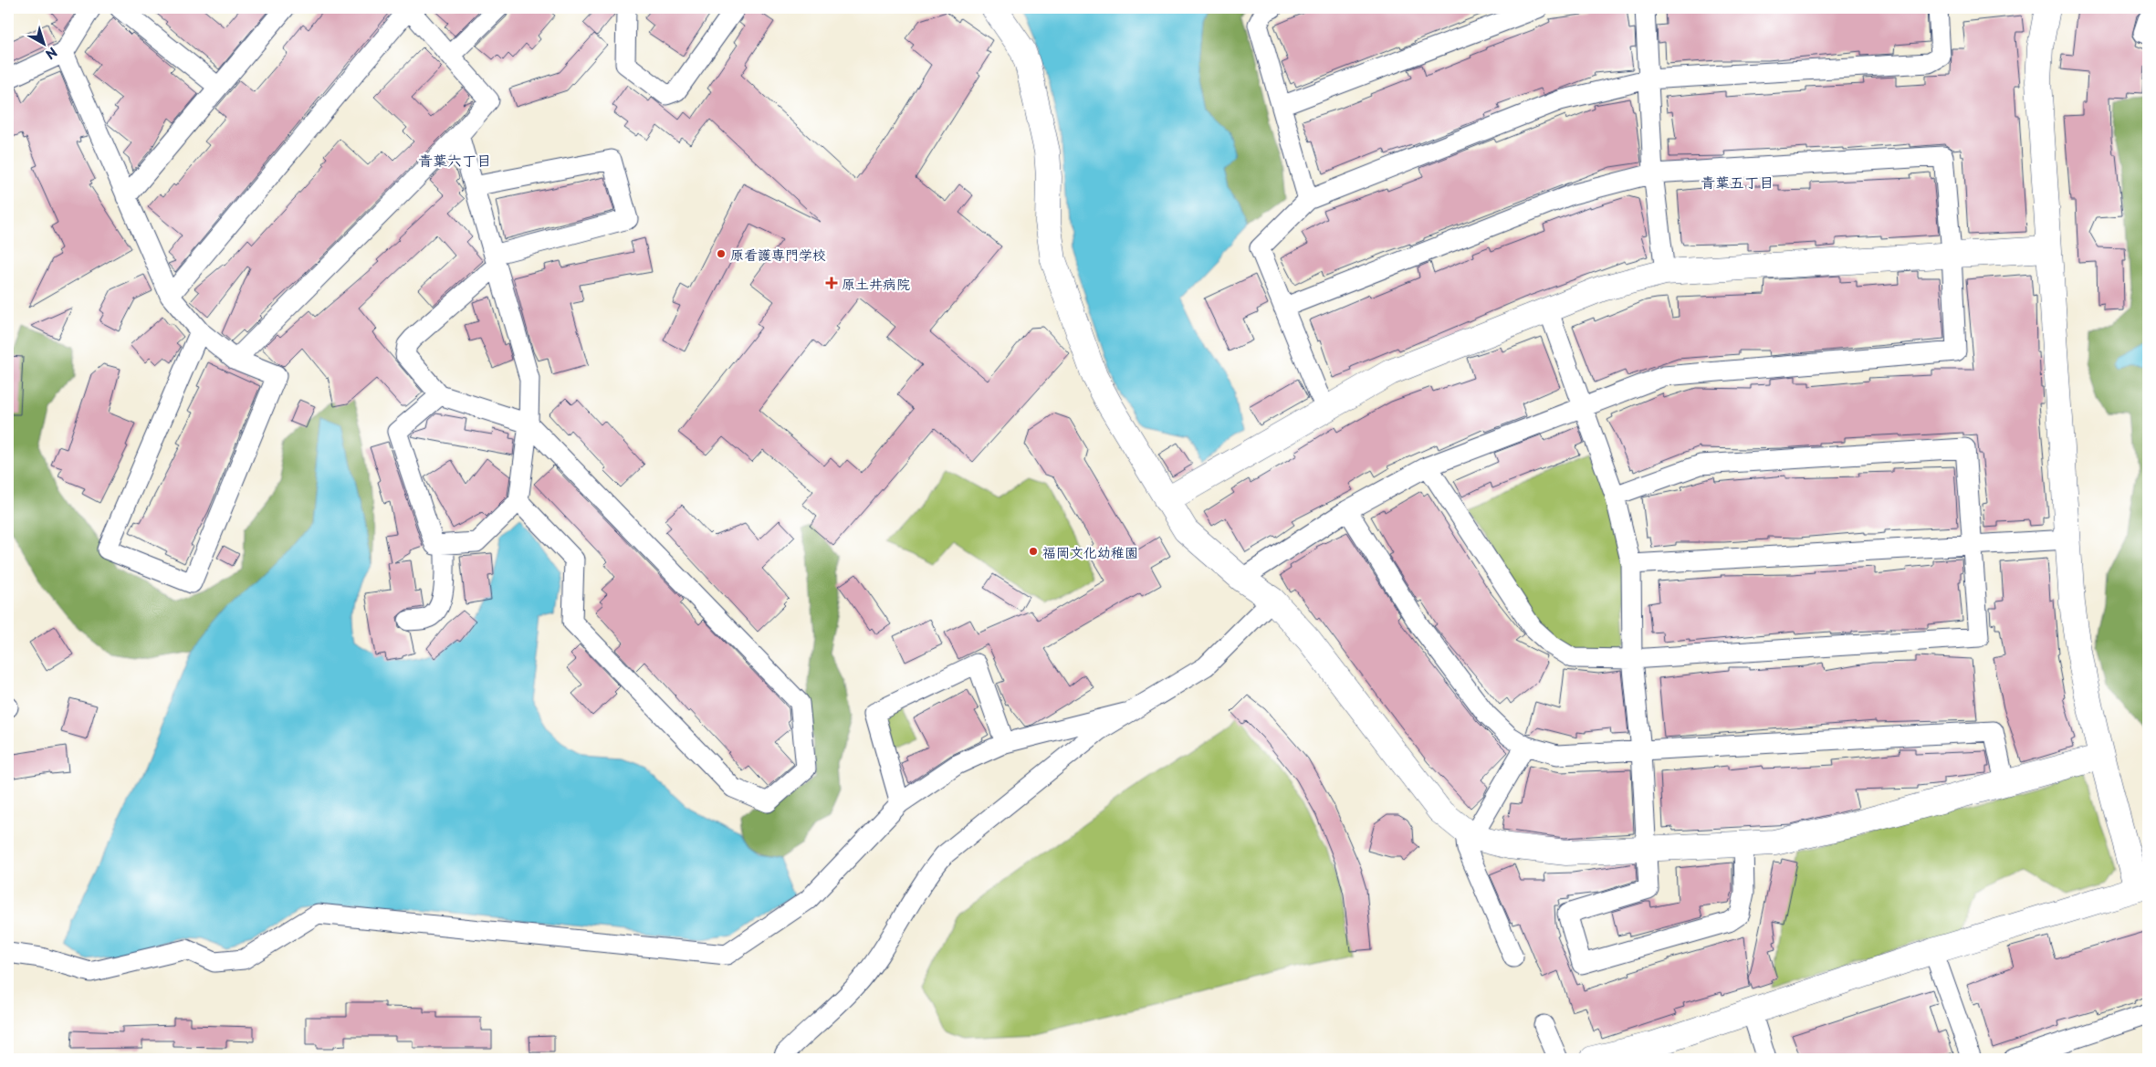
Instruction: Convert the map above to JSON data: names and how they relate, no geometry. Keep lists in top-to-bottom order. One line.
{"districts":["青葉六丁目","青葉五丁目"],"places":{"other":["原看護専門学校","福岡文化幼稚園"],"health":["原土井病院"]},"north":"bottom right"}
